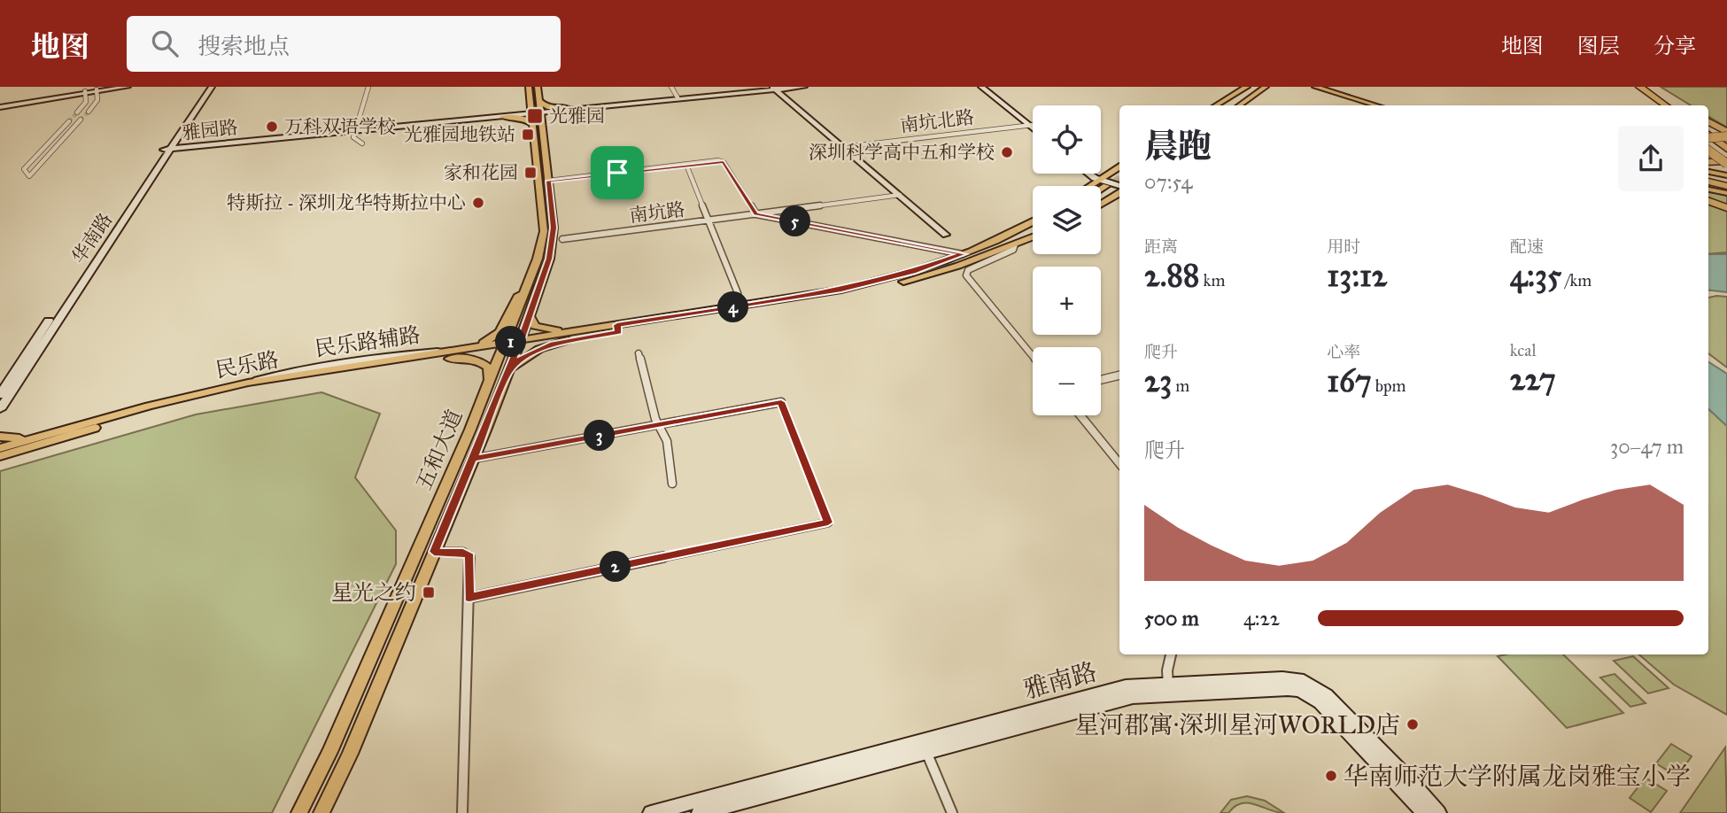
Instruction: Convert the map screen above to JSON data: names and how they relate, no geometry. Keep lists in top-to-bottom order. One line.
{"streets":{"main road":["雅园路","华南路","民乐路","五和大道","雅南路"],"street":["南坑北路","南坑路"]},"crossings":[["雅园路","华南路"],["雅园路","五和大道"],["民乐路","五和大道"]],"places":{"transit":["光雅园","光雅园地铁站","家和花园","星光之约"],"other":["万科双语学校","深圳科学高中五和学校","特斯拉 - 深圳龙华特斯拉中心","星河郡寓·深圳星河WORLD店","华南师范大学附属龙岗雅宝小学"]},"page":{"header":"地图","search":"搜索地点","nav":["地图","图层","分享"],"map_buttons":["+","−"],"heading":["晨跑","07:54"],"pins":["5","4","1","3","2"],"stats":[["距离","2.88 km"],["用时","13:12"],["配速","4:35 /km"],["爬升","23 m"],["心率","167 bpm"],["kcal","227"]],"chart":["爬升","30–47 m"],"list":[{"name":"500 m","note":"4:22"}]}}
